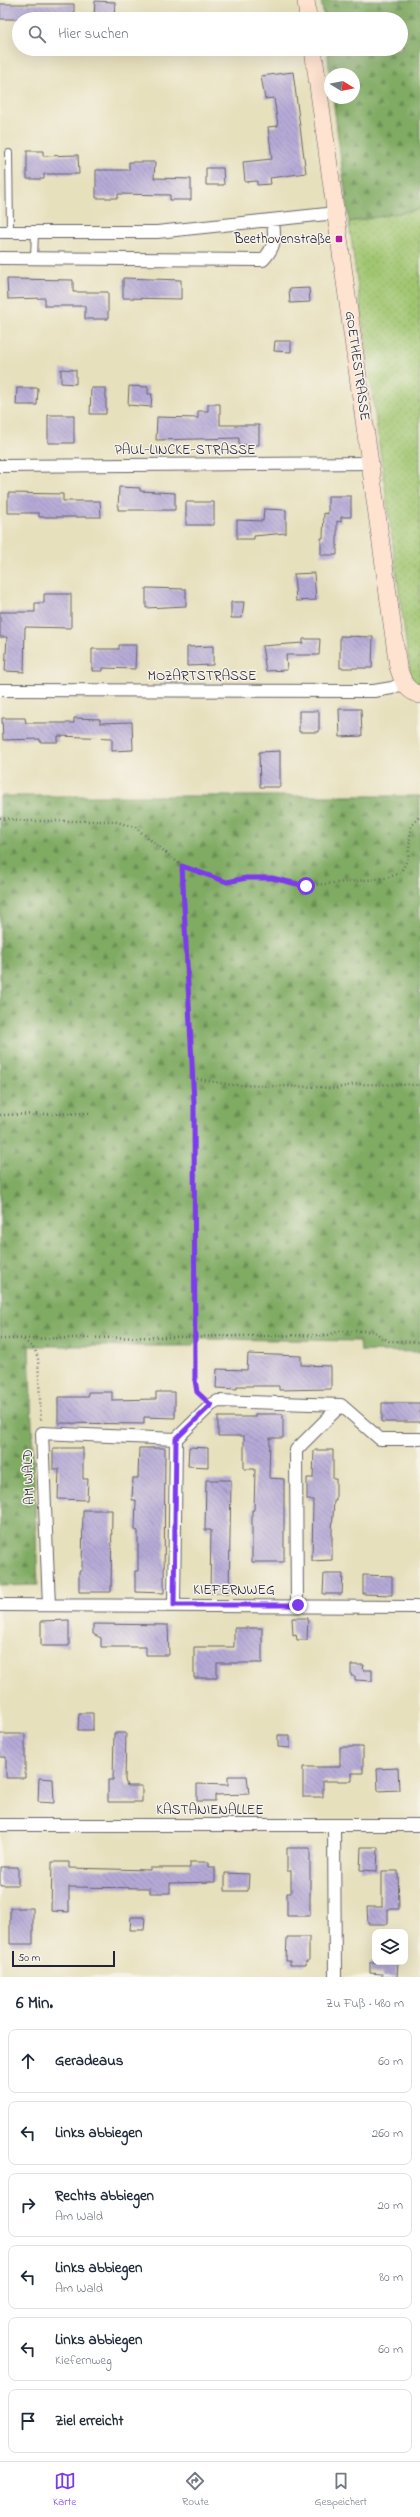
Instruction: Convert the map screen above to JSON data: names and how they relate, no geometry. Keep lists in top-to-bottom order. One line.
{"streets":{"street":["GOETHESTRASSE","PAUL-LINCKE-STRASSE","MOZARTSTRASSE","AM WALD","KIEFERNWEG","KASTANIENALLEE"]},"crossings":[["GOETHESTRASSE","PAUL-LINCKE-STRASSE"],["GOETHESTRASSE","MOZARTSTRASSE"],["AM WALD","KIEFERNWEG"]],"places":{"transit":["Beethovenstraße"]},"scale_bar":"50 m","north":"right","page":{"search":"Hier suchen","scale":"50 m","heading":["6 Min.","Zu Fuß · 480 m"],"list":[["Geradeaus","60 m"],["Links abbiegen","260 m"],["Rechts abbiegen","Am Wald","20 m"],["Links abbiegen","Am Wald","80 m"],["Links abbiegen","Kiefernweg","60 m"],"Ziel erreicht"],"nav":["Karte","Route","Gespeichert"]}}
